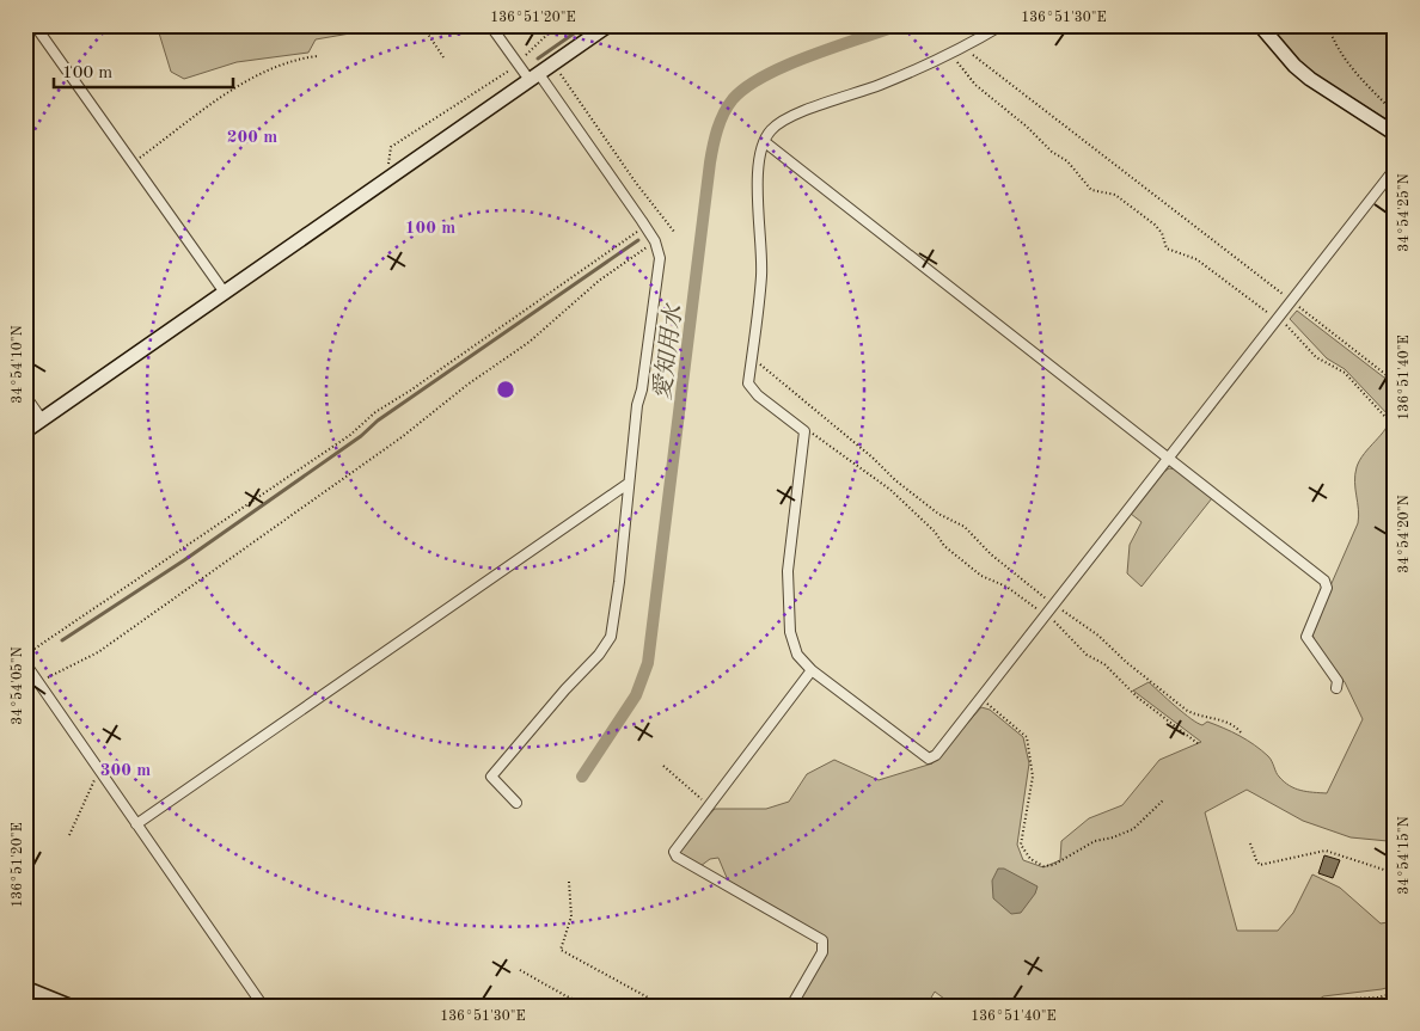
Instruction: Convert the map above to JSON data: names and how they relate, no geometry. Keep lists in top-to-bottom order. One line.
{"water":["愛知用水"],"scale_bar":"100 m","coordinates":["136°51'20\"E","136°51'30\"E","34°54'25\"N","34°54'10\"N","136°51'40\"E","34°54'20\"N","34°54'05\"N","34°54'15\"N"],"rings":["200 m","100 m","300 m"]}
